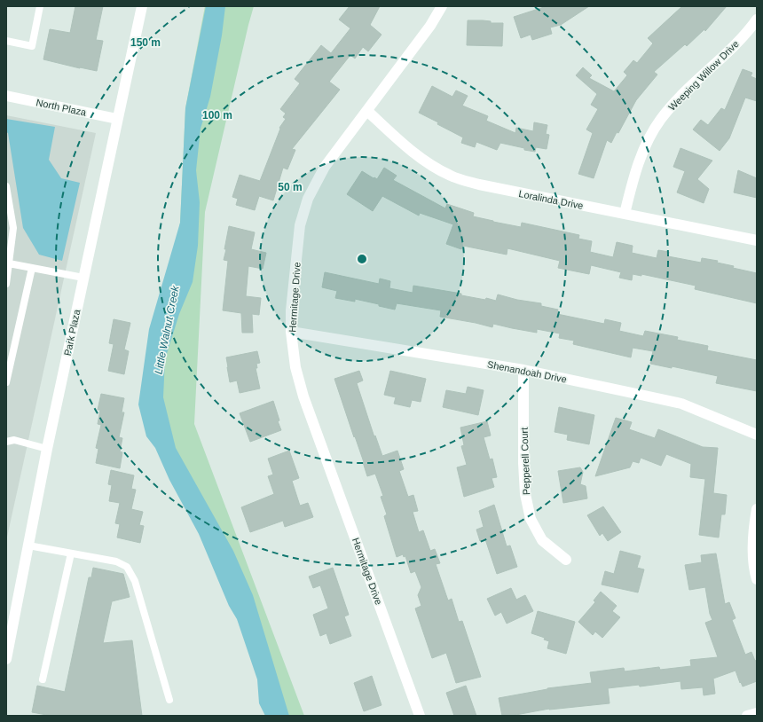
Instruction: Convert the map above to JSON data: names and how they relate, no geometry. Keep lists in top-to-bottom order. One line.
{"streets":{"street":["Weeping Willow Drive","North Plaza","Loralinda Drive","Hermitage Drive","Park Plaza","Shenandoah Drive","Pepperell Court"]},"crossings":[["Weeping Willow Drive","Loralinda Drive"],["North Plaza","Park Plaza"],["Loralinda Drive","Hermitage Drive"],["Hermitage Drive","Shenandoah Drive"],["Shenandoah Drive","Pepperell Court"]],"water":["Little Walnut Creek"],"rings":["150 m","100 m","50 m"]}
